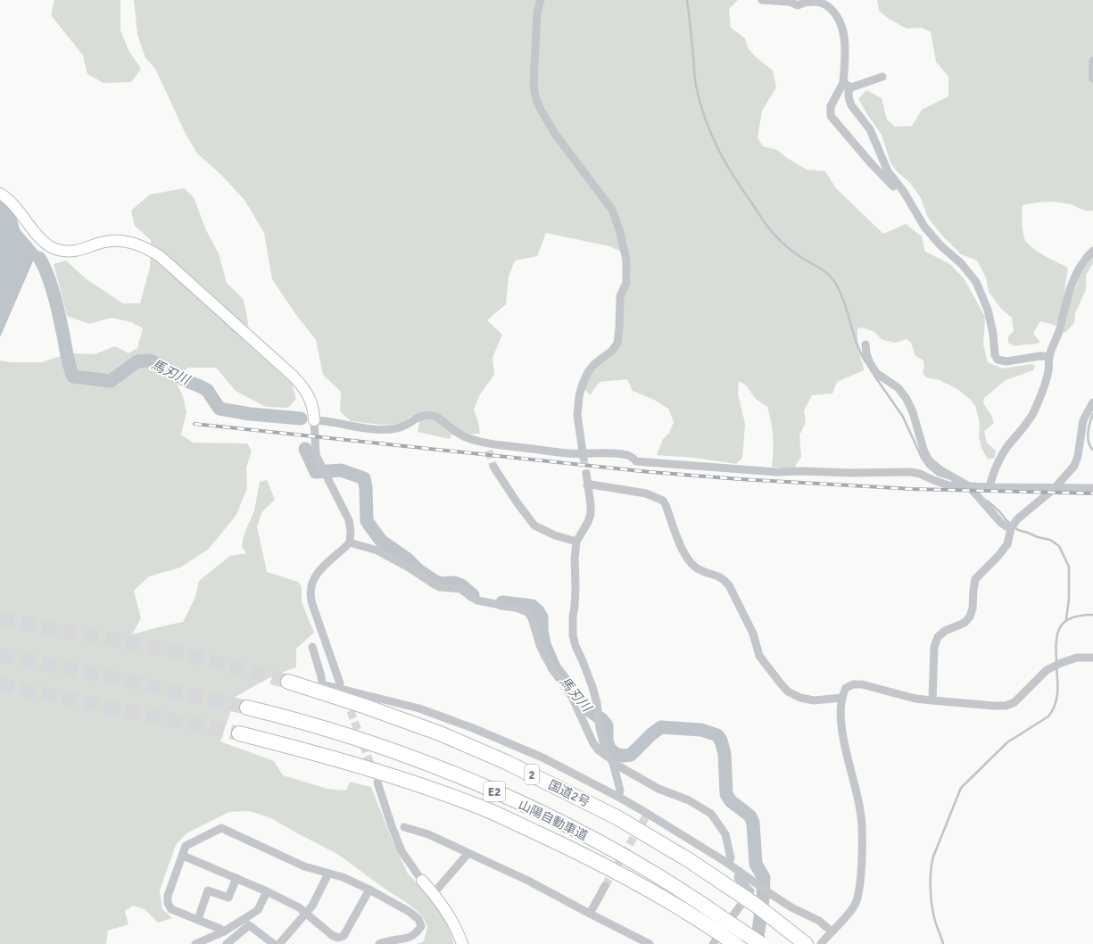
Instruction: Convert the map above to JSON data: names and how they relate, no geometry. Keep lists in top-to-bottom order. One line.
{"streets":{"highway":["2","E2","国道2号","山陽自動車道"]},"water":["馬刃川"]}
